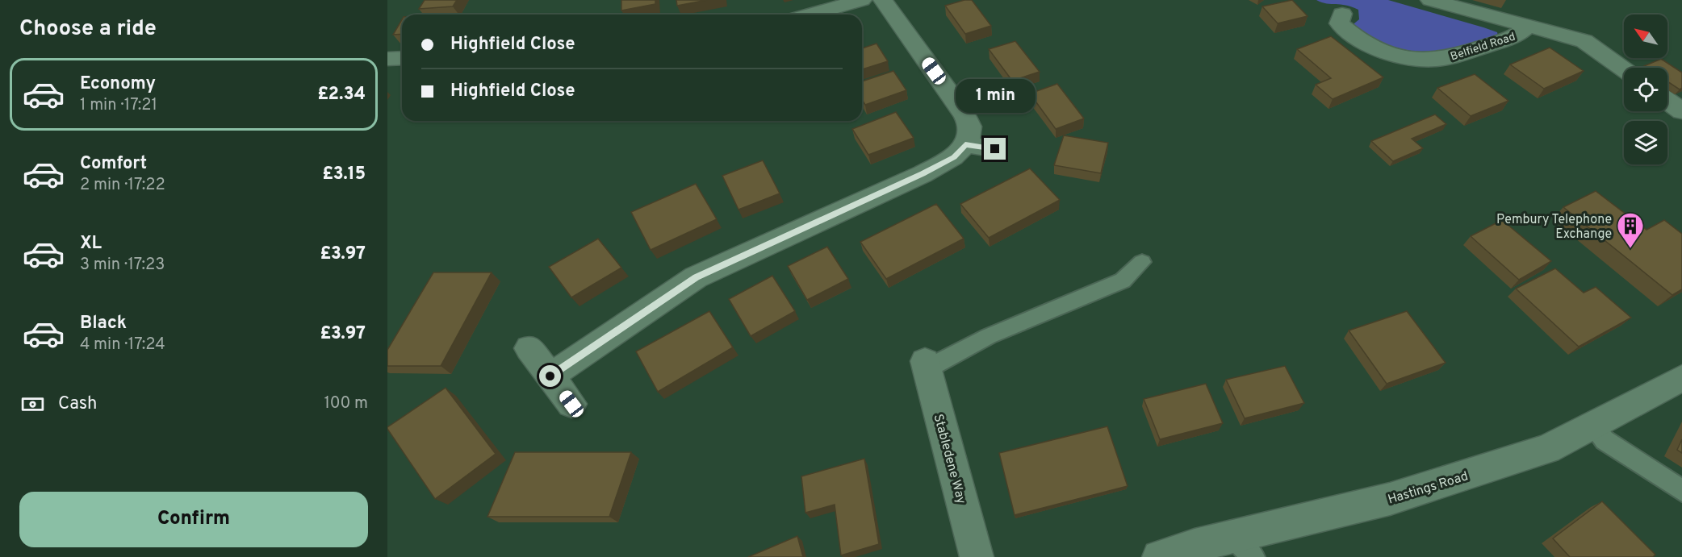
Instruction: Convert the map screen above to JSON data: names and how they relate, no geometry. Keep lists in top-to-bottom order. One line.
{"streets":{"street":["Belfield Road","Stabledene Way","Hastings Road"]},"places":{"building":["Pembury Telephone Exchange"]},"north":"top left","page":{"heading":"Choose a ride","banner":["Highfield Close","Highfield Close"],"list":[{"name":"Economy","note":"1 min · 17:21","value":"£2.34"},{"name":"Comfort","note":"2 min · 17:22","value":"£3.15"},{"name":"XL","note":"3 min · 17:23","value":"£3.97"},{"name":"Black","note":"4 min · 17:24","value":"£3.97"}],"bubble":"1 min","pay":["Cash","100 m"],"buttons":"Confirm"}}
